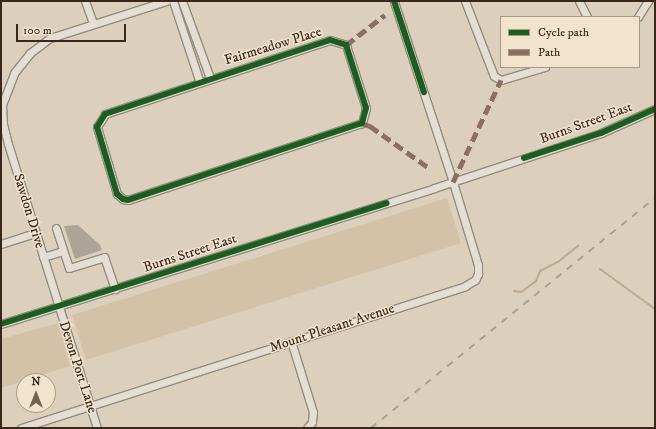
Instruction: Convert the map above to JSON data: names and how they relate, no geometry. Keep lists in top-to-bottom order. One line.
{"streets":{"street":["Fairmeadow Place","Burns Street East","Sawdon Drive","Mount Pleasant Avenue","Devon Port Lane"]},"crossings":[["Burns Street East","Sawdon Drive"],["Burns Street East","Mount Pleasant Avenue"],["Burns Street East","Devon Port Lane"],["Sawdon Drive","Devon Port Lane"],["Mount Pleasant Avenue","Devon Port Lane"]],"legend":["Cycle path","Path"],"scale_bar":"100 m","north":"top"}
